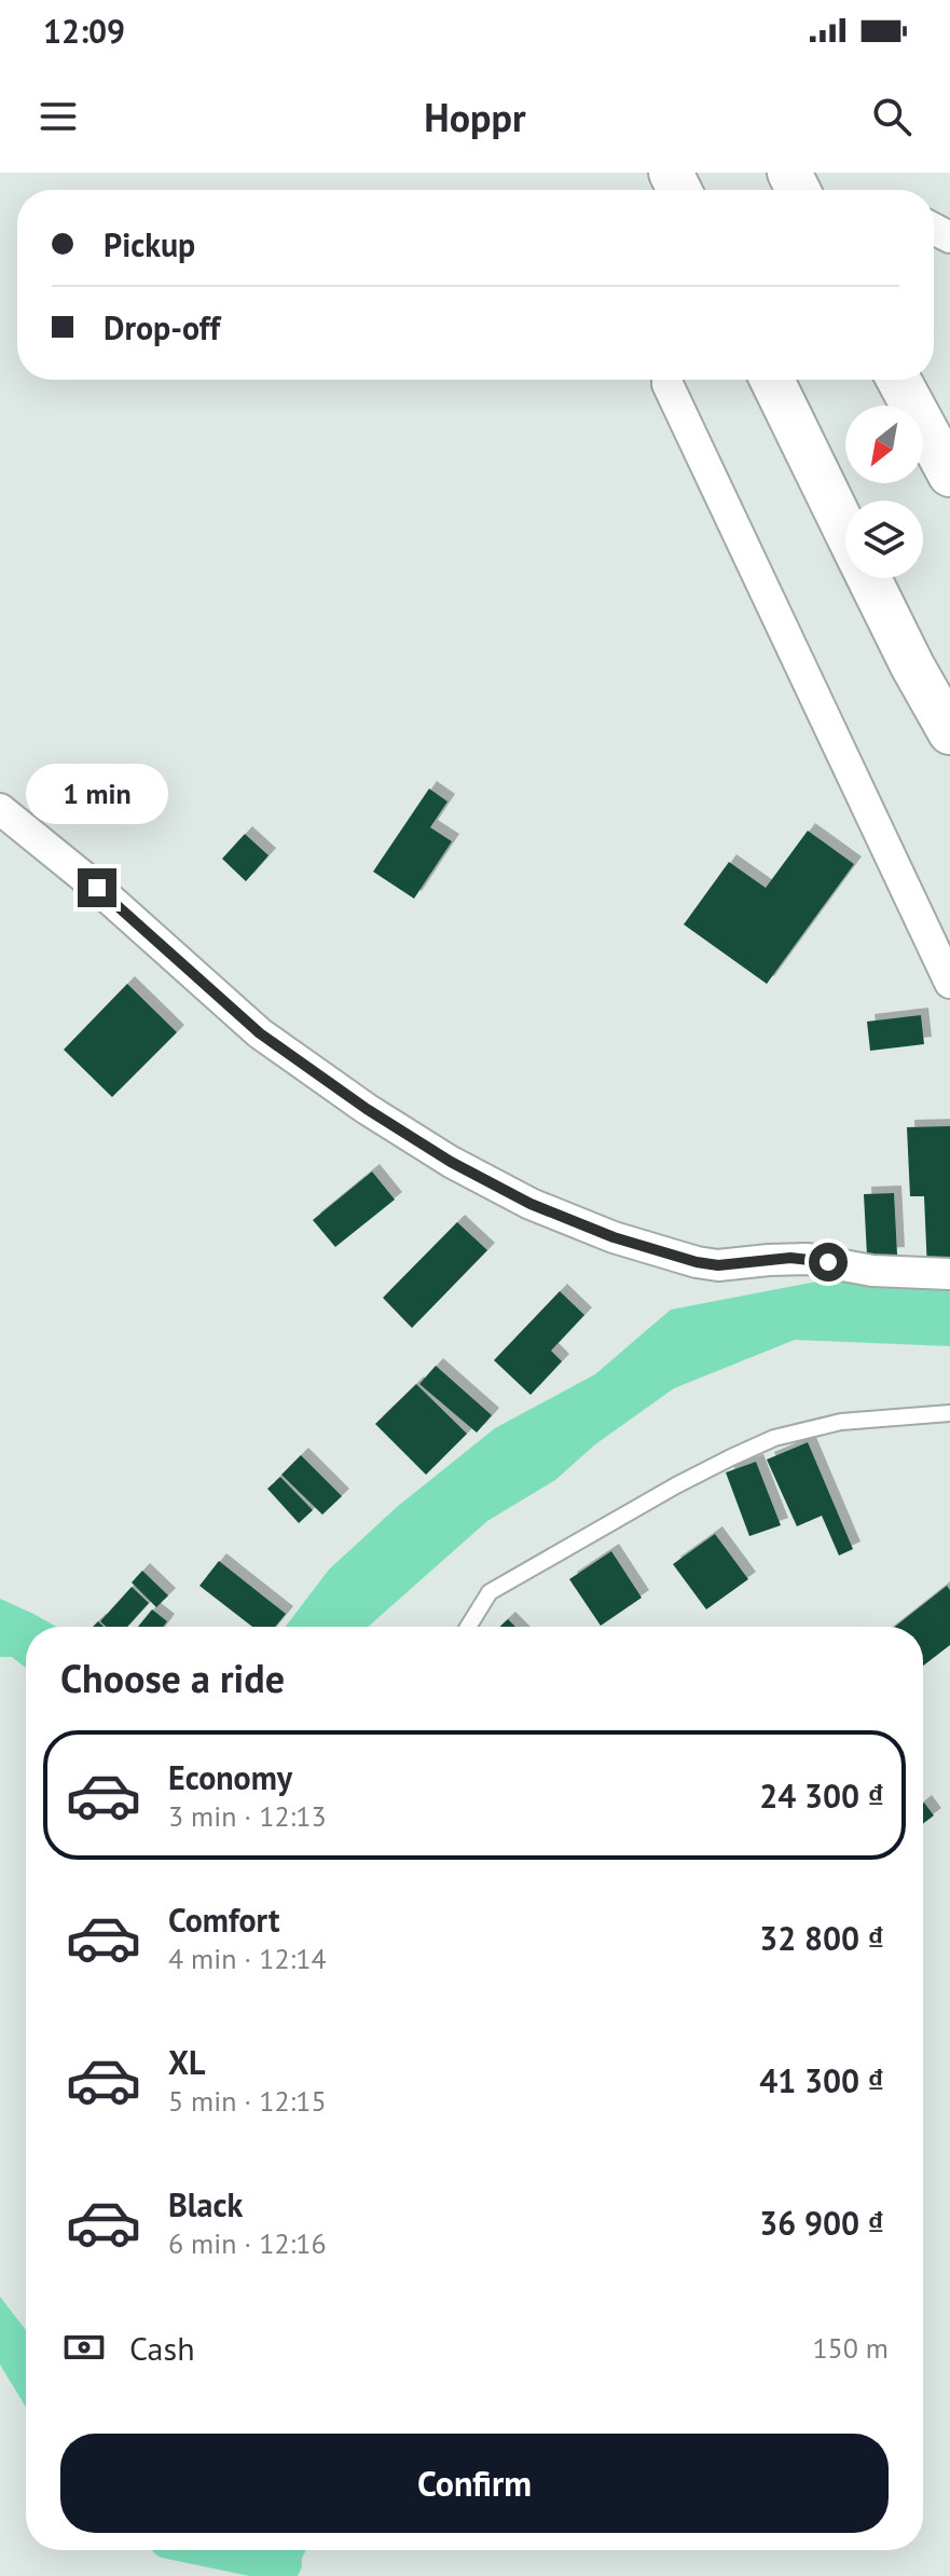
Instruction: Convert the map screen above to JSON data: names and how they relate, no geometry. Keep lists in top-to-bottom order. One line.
{"north":"bottom left","page":{"status":"12:09","header":"Hoppr","banner":["Pickup","Drop-off"],"bubble":"1 min","heading":"Choose a ride","list":[{"name":"Economy","note":"3 min · 12:13","value":"24 300 ₫"},{"name":"Comfort","note":"4 min · 12:14","value":"32 800 ₫"},{"name":"XL","note":"5 min · 12:15","value":"41 300 ₫"},{"name":"Black","note":"6 min · 12:16","value":"36 900 ₫"}],"pay":["Cash","150 m"],"buttons":"Confirm"}}
